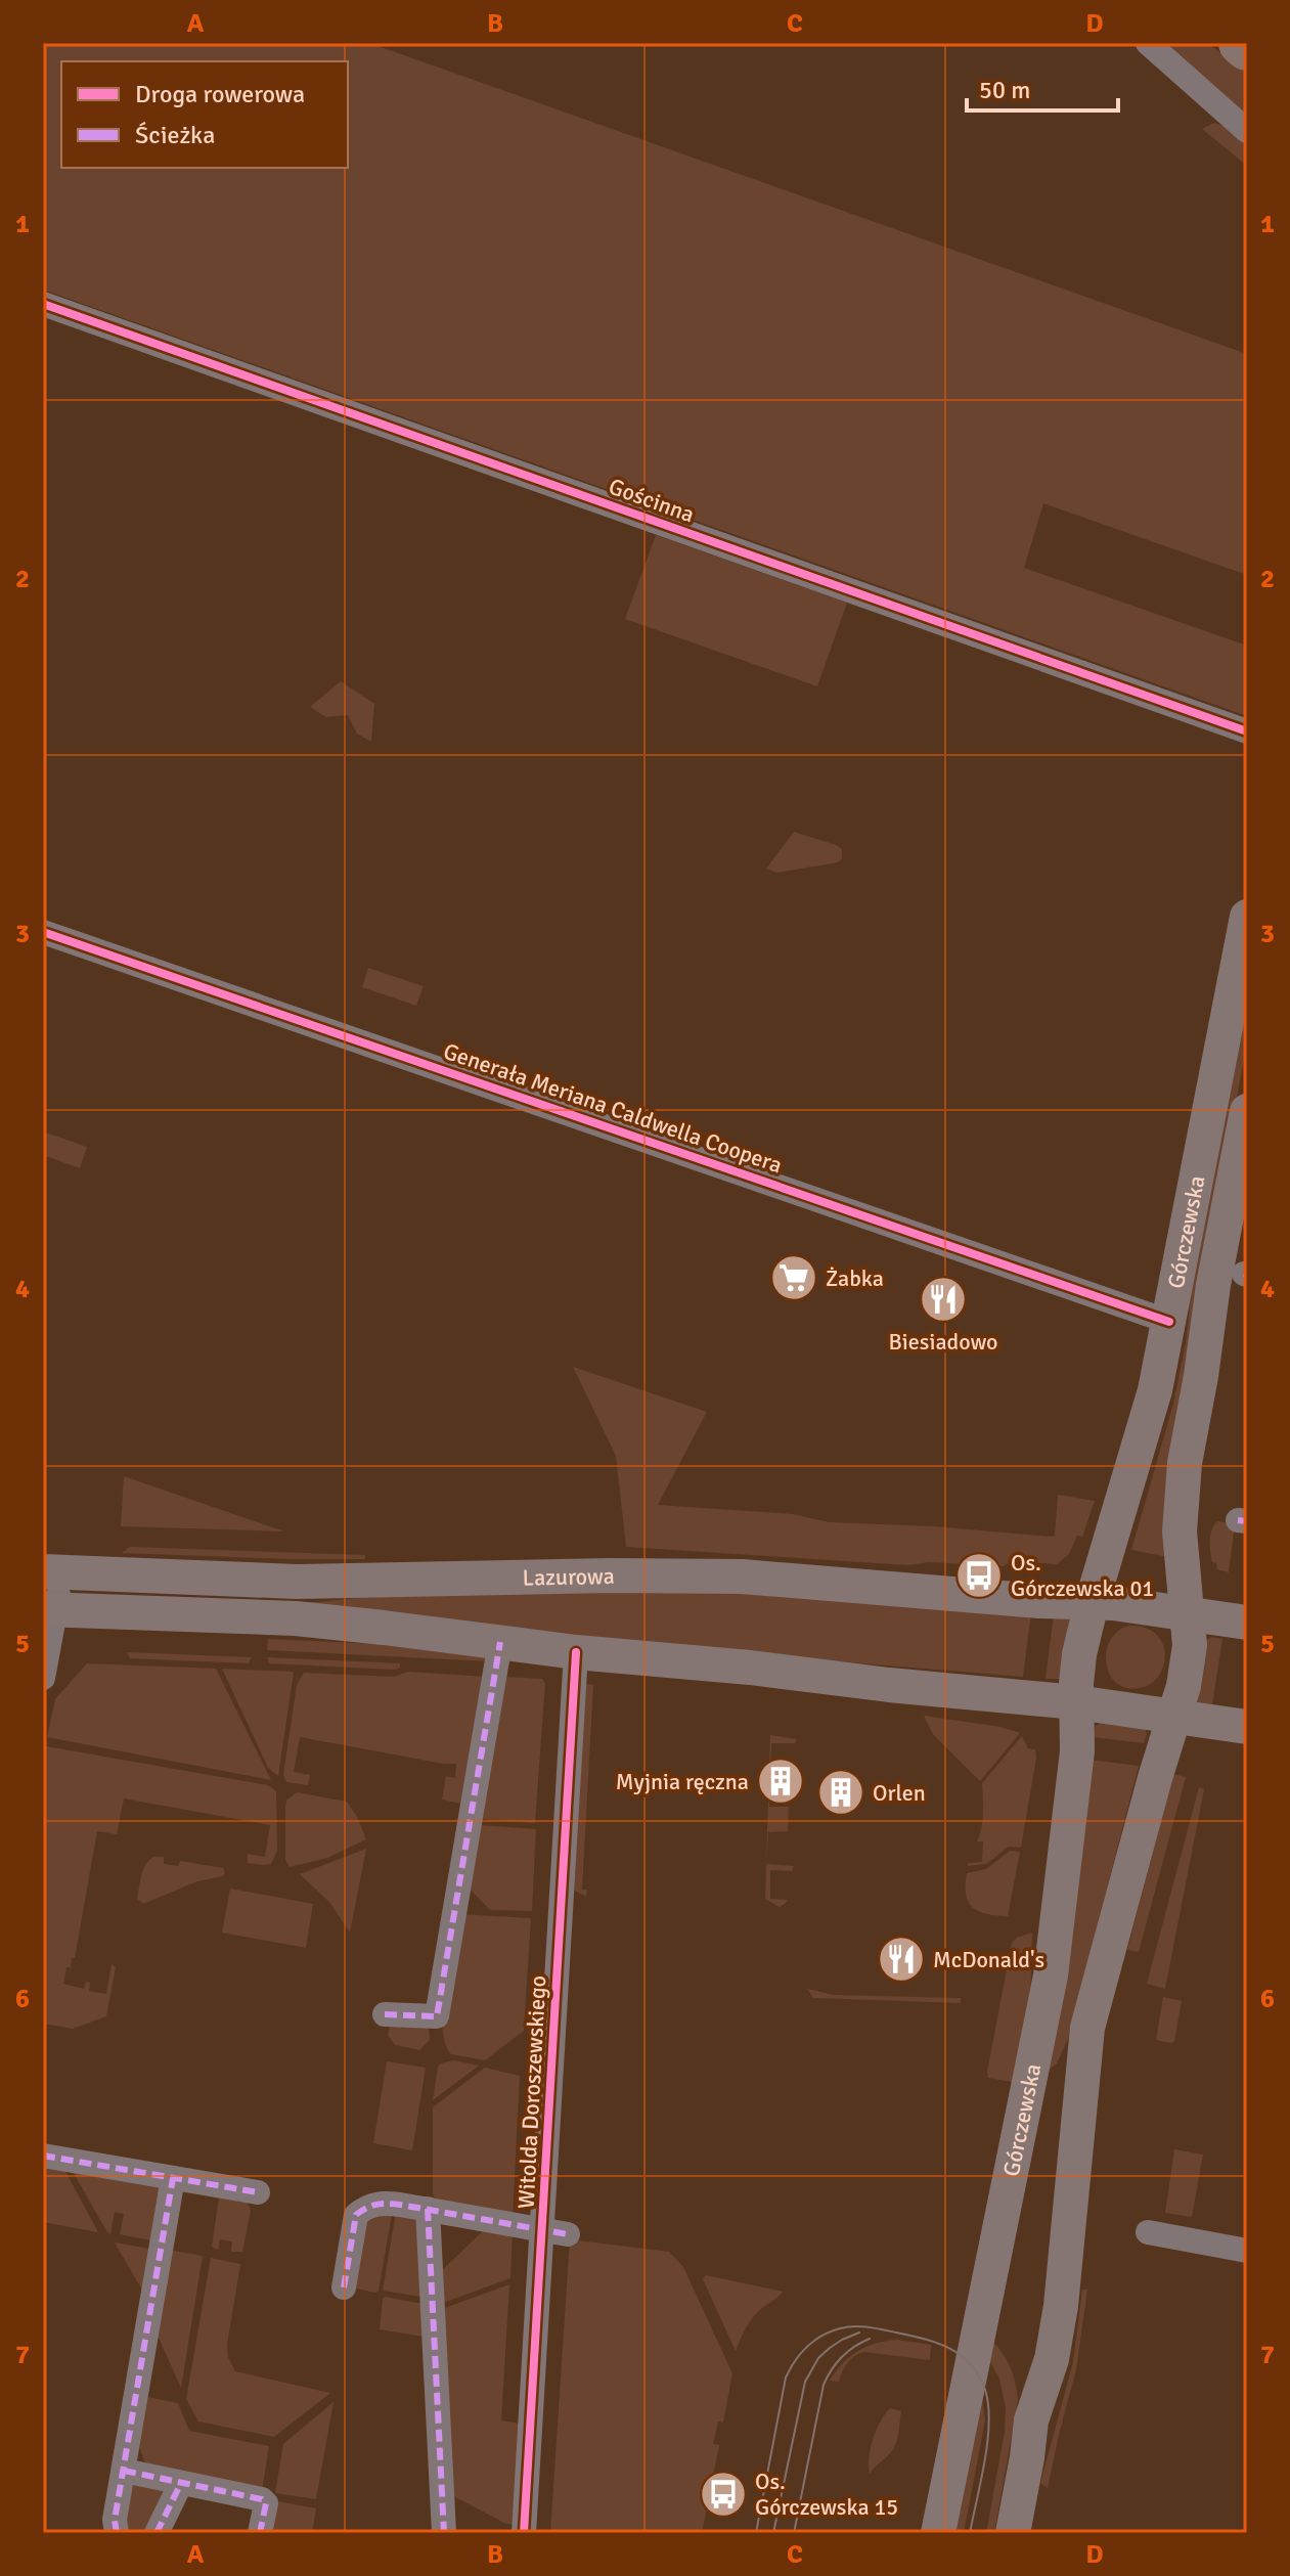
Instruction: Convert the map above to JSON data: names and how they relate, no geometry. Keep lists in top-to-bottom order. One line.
{"streets":{"main road":["Górczewska","Lazurowa"],"street":["Gościnna","Generała Meriana Caldwella Coopera","Witolda Doroszewskiego"]},"crossings":[["Generała Meriana Caldwella Coopera","Górczewska"],["Górczewska","Lazurowa"]],"places":{"supermarket":["Żabka"],"restaurant":["Biesiadowo","McDonald's"],"bus stop":["Os. Górczewska 01","Os. Górczewska 15"],"building":["Myjnia ręczna","Orlen"]},"legend":["Droga rowerowa","Ścieżka"],"scale_bar":"50 m","grid":{"columns":["A","B","C","D"],"rows":["1","2","3","4","5","6","7"]}}
